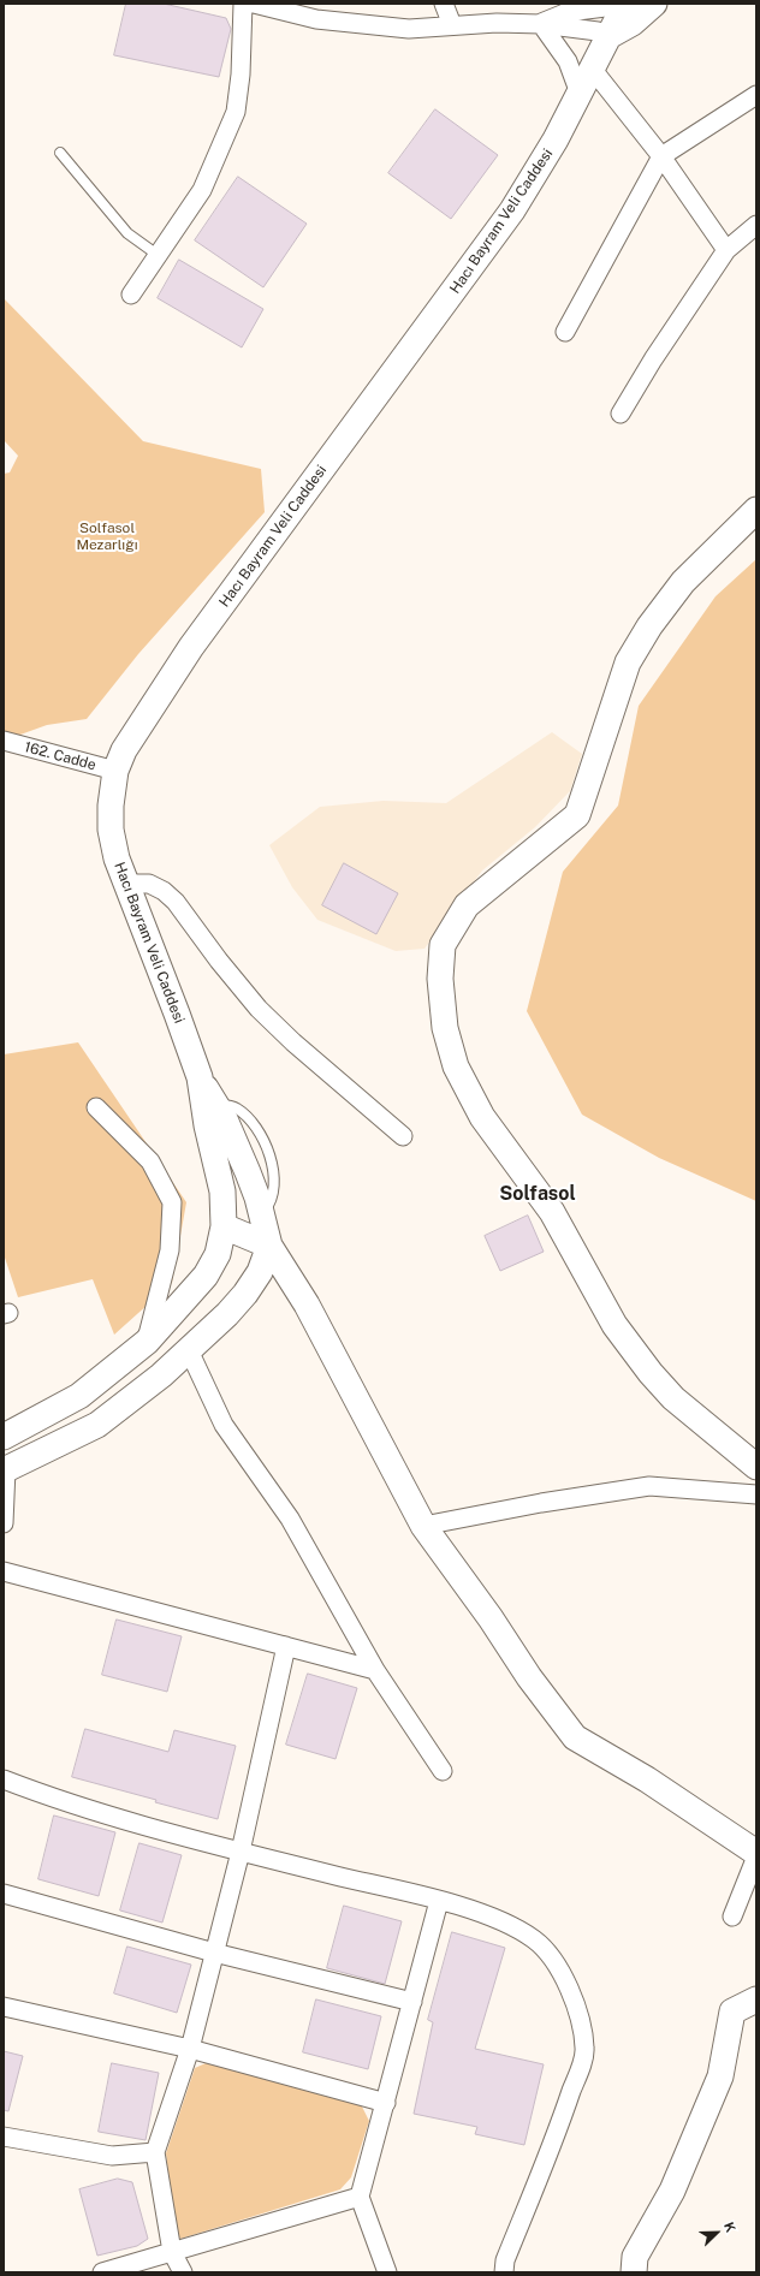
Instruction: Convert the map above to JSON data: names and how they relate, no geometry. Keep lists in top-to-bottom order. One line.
{"streets":{"street":["Hacı Bayram Veli Caddesi","162. Cadde"]},"crossings":[["Hacı Bayram Veli Caddesi","162. Cadde"]],"districts":["Solfasol"],"parks":["Solfasol Mezarlığı"],"north":"top right"}
